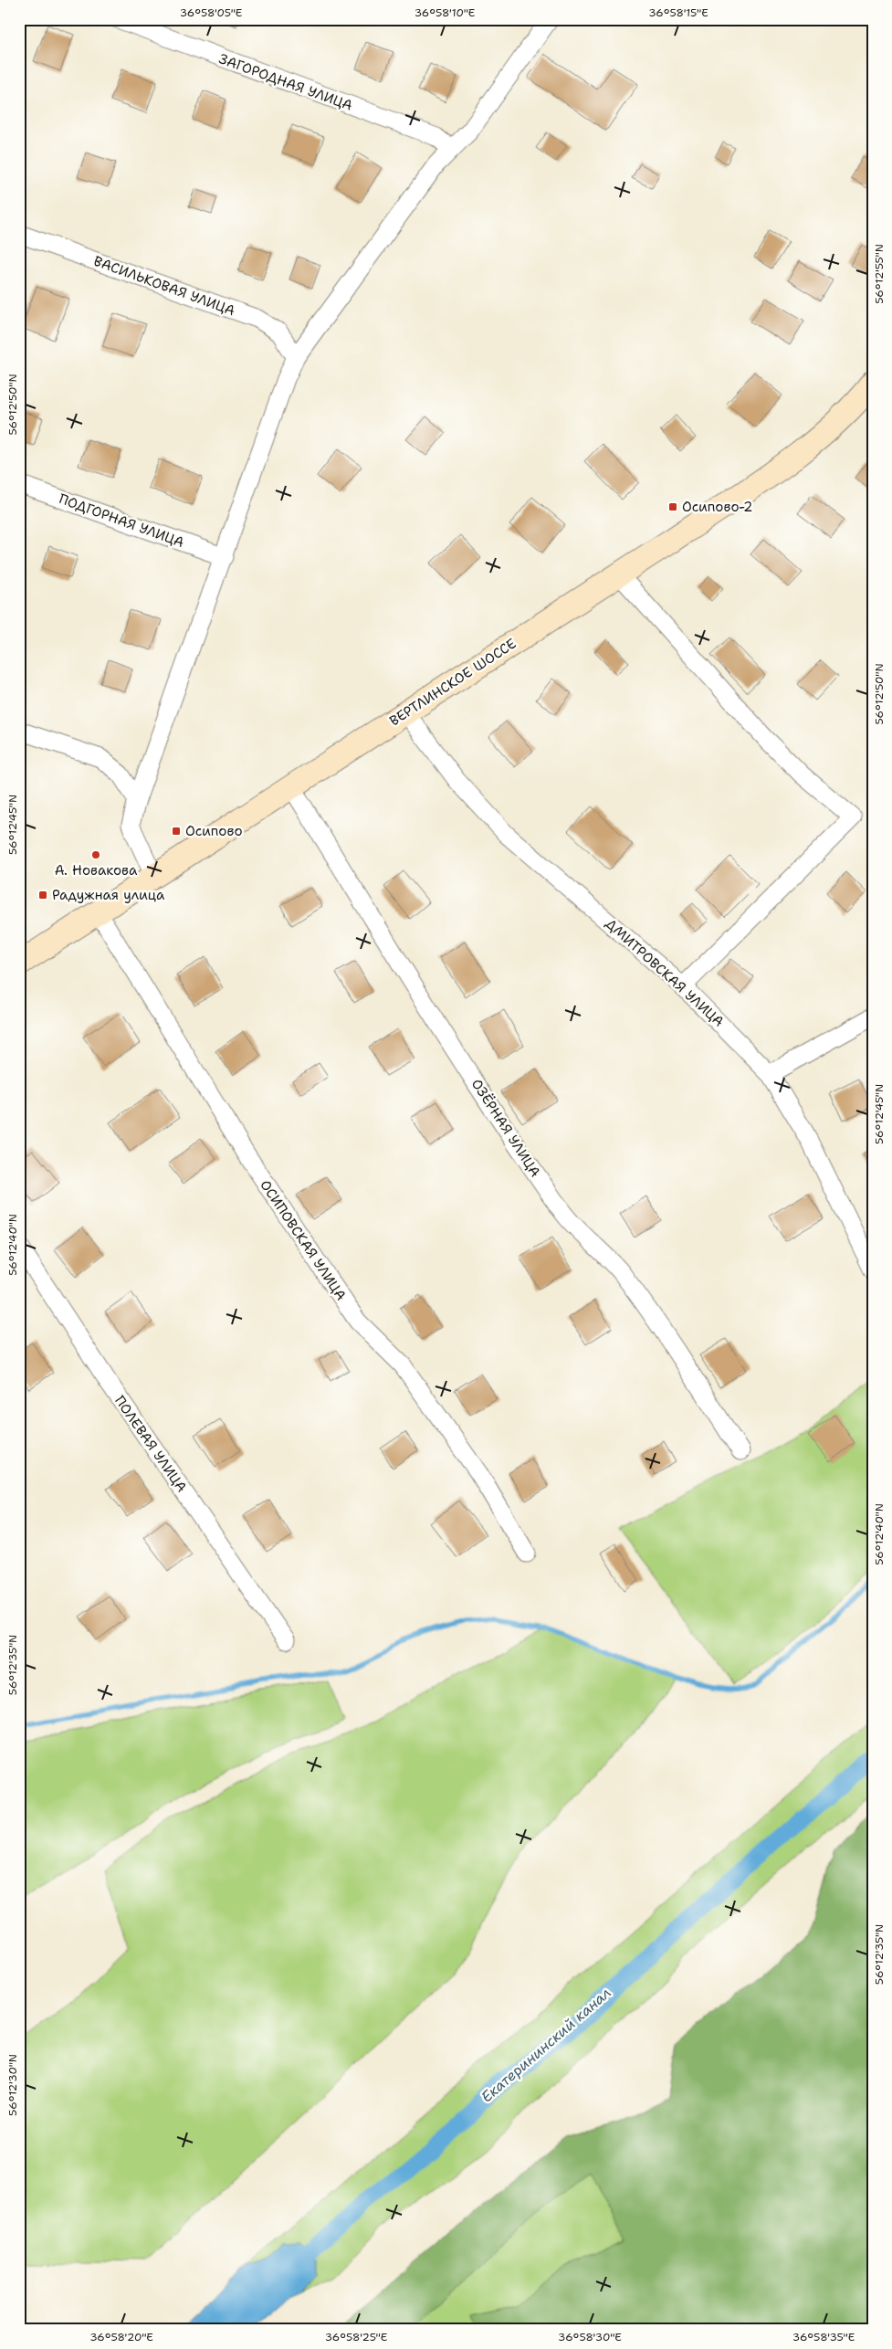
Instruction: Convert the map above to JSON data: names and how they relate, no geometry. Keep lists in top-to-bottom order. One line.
{"streets":{"main road":["ВЕРТЛИНСКОЕ ШОССЕ"],"street":["ЗАГОРОДНАЯ УЛИЦА","ВАСИЛЬКОВАЯ УЛИЦА","ПОДГОРНАЯ УЛИЦА","ДМИТРОВСКАЯ УЛИЦА","ОЗЁРНАЯ УЛИЦА","ОСИПОВСКАЯ УЛИЦА","ПОЛЕВАЯ УЛИЦА"]},"crossings":[["ВЕРТЛИНСКОЕ ШОССЕ","ДМИТРОВСКАЯ УЛИЦА"],["ВЕРТЛИНСКОЕ ШОССЕ","ОЗЁРНАЯ УЛИЦА"],["ВЕРТЛИНСКОЕ ШОССЕ","ОСИПОВСКАЯ УЛИЦА"]],"water":["Екатерининский канал"],"places":{"transit":["Осипово-2","Осипово","Радужная улица"],"other":["А. Новакова"]},"coordinates":["36°58'05\"E","36°58'10\"E","36°58'15\"E","56°12'55\"N","56°12'50\"N","56°12'45\"N","56°12'40\"N","56°12'35\"N","56°12'30\"N","36°58'20\"E","36°58'25\"E","36°58'30\"E","36°58'35\"E"]}
